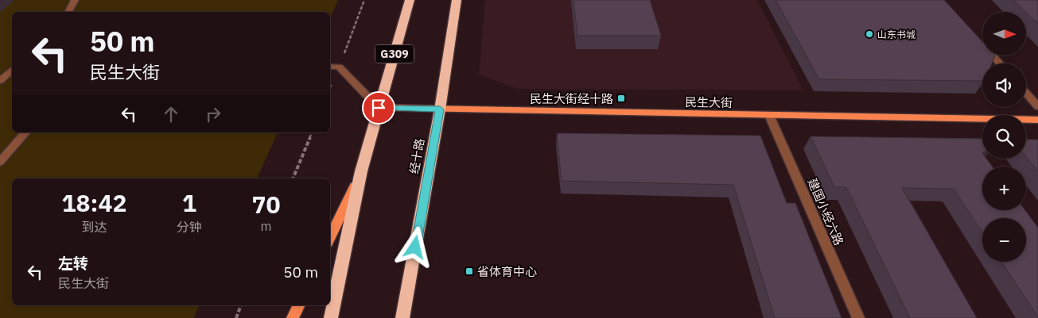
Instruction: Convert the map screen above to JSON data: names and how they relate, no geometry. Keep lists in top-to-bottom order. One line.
{"streets":{"highway":["G309","经十路"],"main road":["民生大街"],"street":["建国小经六路"]},"crossings":[["G309","民生大街"],["民生大街","经十路"],["民生大街","建国小经六路"]],"places":{"other":["山东书城"],"transit":["民生大街经十路","省体育中心"]},"north":"right","page":{"map_buttons":["+","−"],"turn":["50 m","民生大街"],"eta":["18:42","到达","1","分钟","70","m"],"list":[{"name":"左转","note":"民生大街","value":"50 m"}]}}
